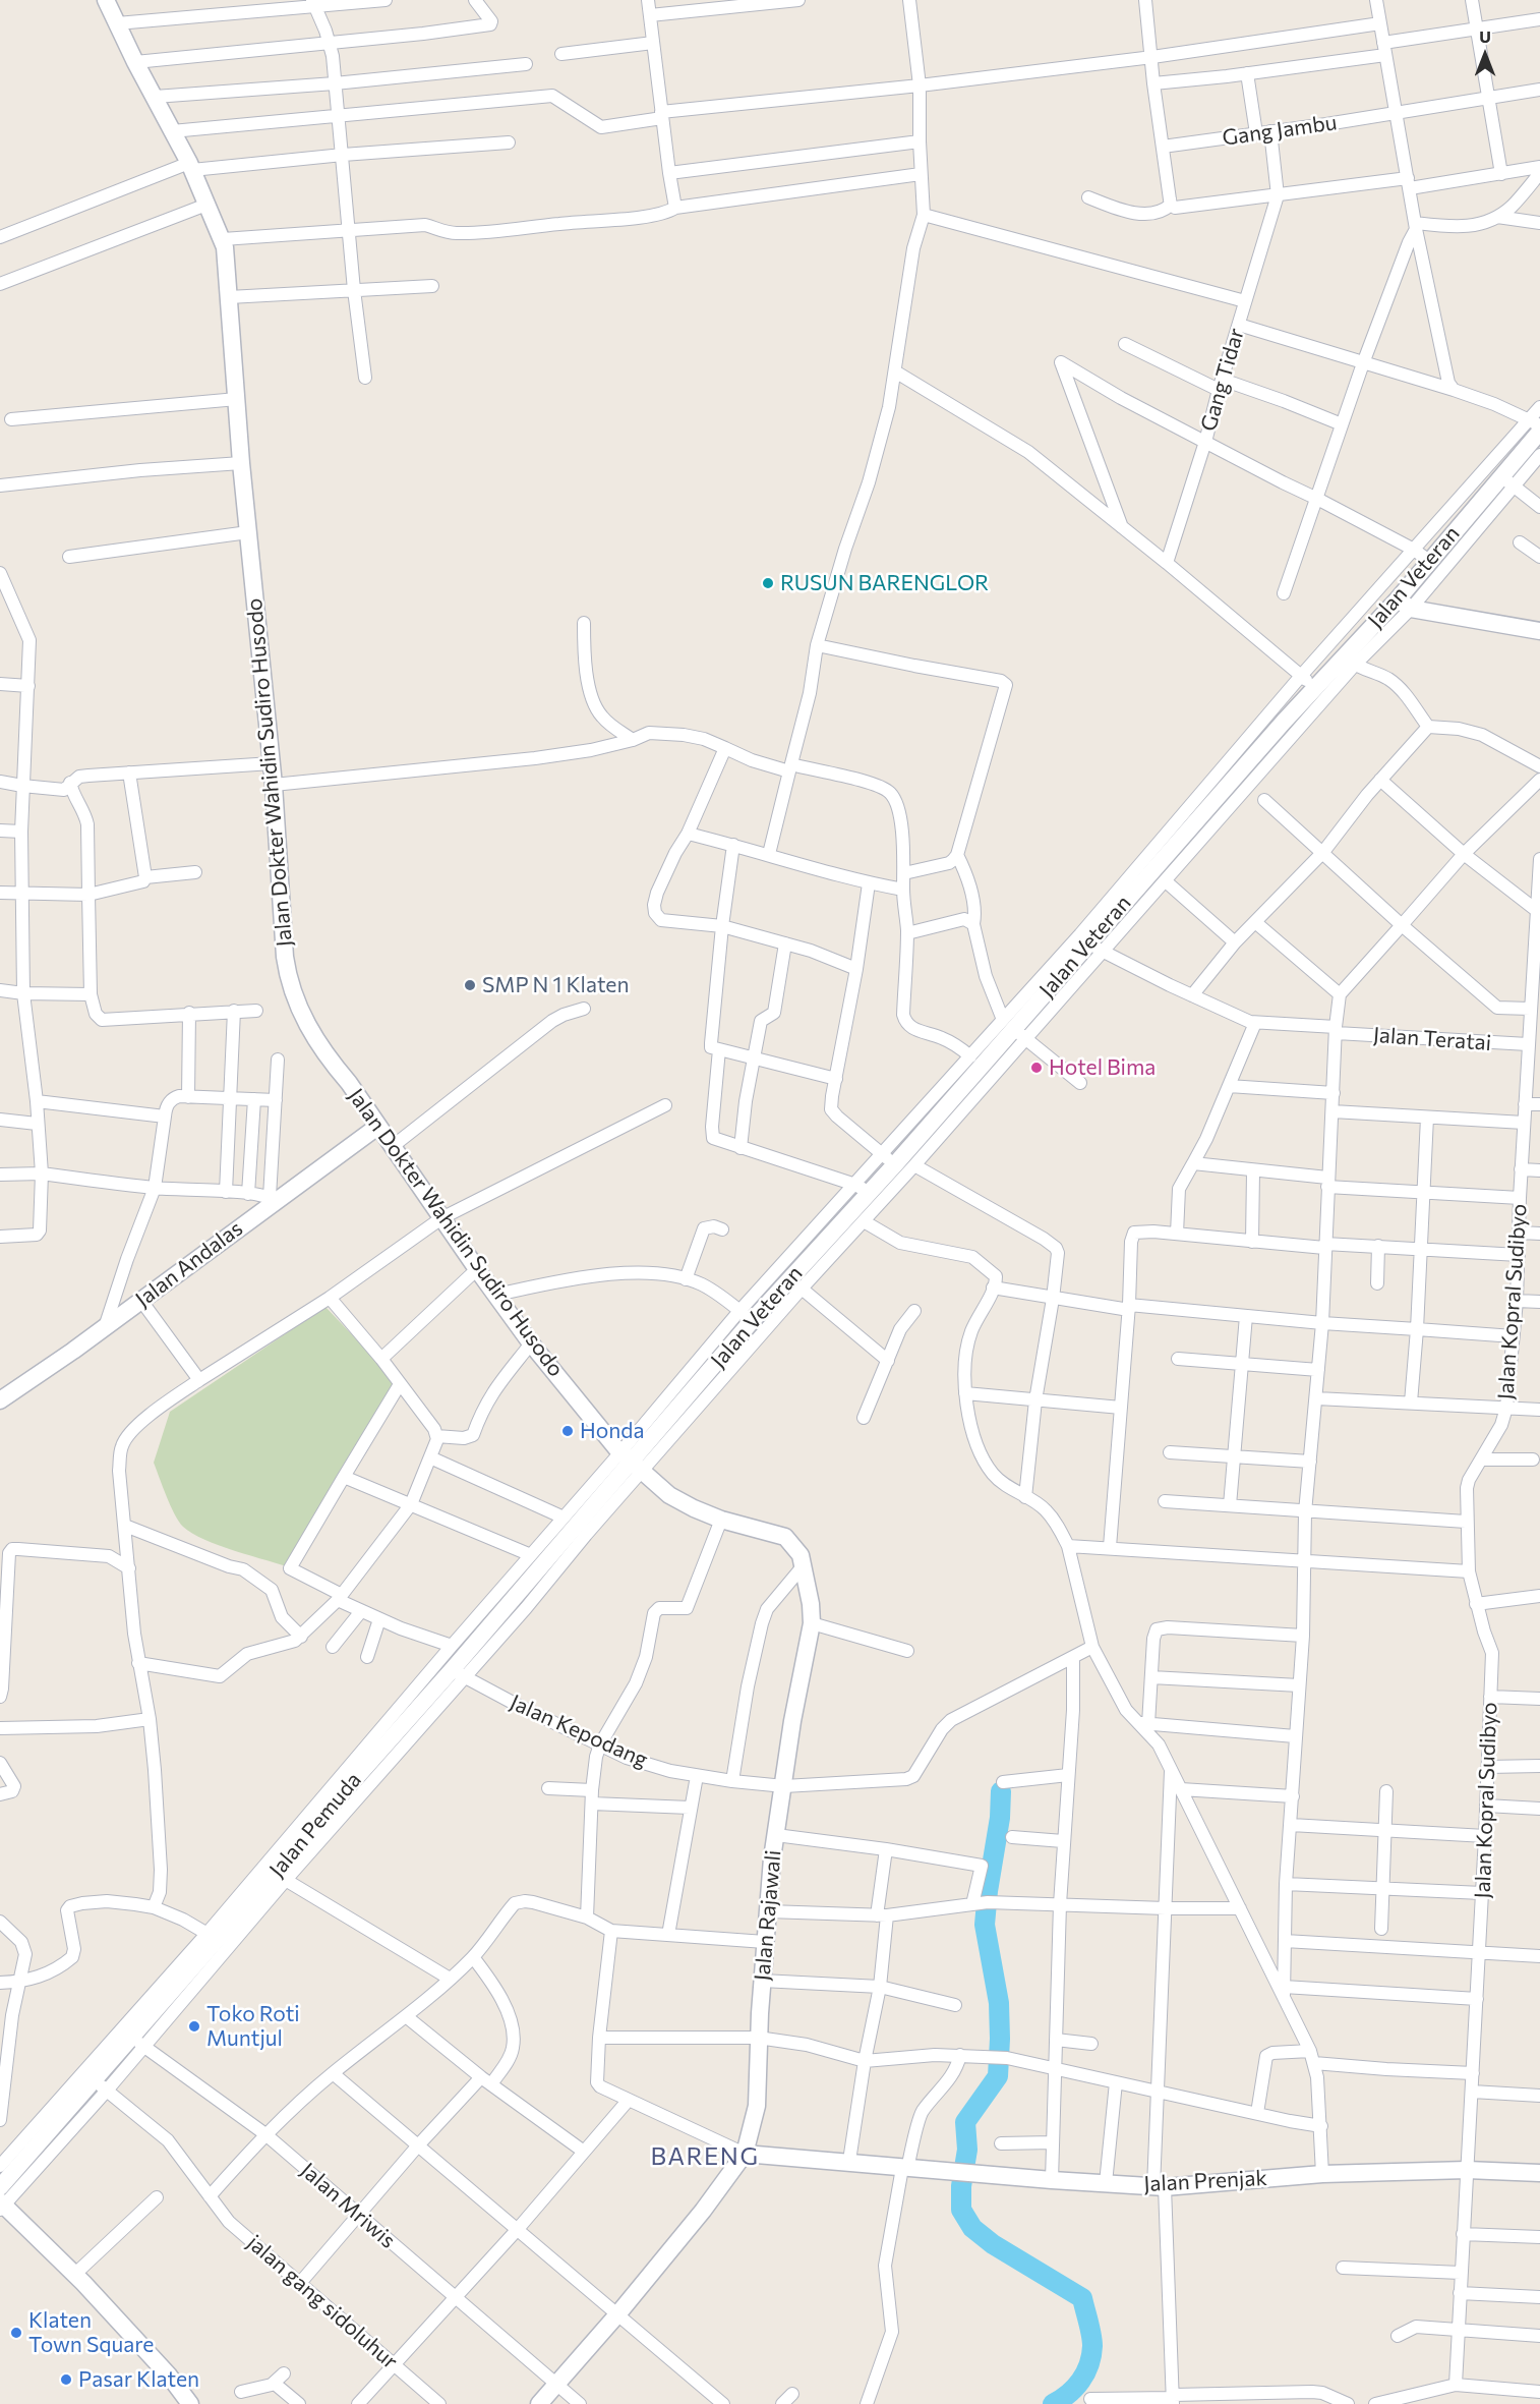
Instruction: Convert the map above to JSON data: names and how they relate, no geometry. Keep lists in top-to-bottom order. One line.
{"streets":{"main road":["Jalan Veteran","Jalan Dokter Wahidin Sudiro Husodo","Jalan Andalas","Jalan Pemuda","Jalan Rajawali","Jalan Prenjak"],"street":["Gang Jambu","Gang Tidar","Jalan Teratai","Jalan Kopral Sudibyo","Jalan Kepodang","Jalan Mriwis","jalan gang sidoluhur"]},"crossings":[["Jalan Veteran","Jalan Dokter Wahidin Sudiro Husodo"],["Jalan Veteran","Jalan Pemuda"],["Jalan Veteran","Jalan Rajawali"],["Jalan Dokter Wahidin Sudiro Husodo","Jalan Andalas"],["Jalan Dokter Wahidin Sudiro Husodo","Jalan Pemuda"],["Jalan Dokter Wahidin Sudiro Husodo","Jalan Rajawali"],["Jalan Teratai","Jalan Kopral Sudibyo"],["Jalan Kopral Sudibyo","Jalan Prenjak"],["Jalan Kepodang","Jalan Pemuda"],["Jalan Kepodang","Jalan Rajawali"],["Jalan Pemuda","Jalan Rajawali"],["Jalan Pemuda","Jalan Mriwis"],["Jalan Pemuda","jalan gang sidoluhur"],["Jalan Rajawali","Jalan Prenjak"],["Jalan Rajawali","Jalan Mriwis"]],"districts":["BARENG"],"places":["RUSUN BARENGLOR","SMP N 1 Klaten","Hotel Bima","Honda","Toko Roti Muntjul","Klaten Town Square","Pasar Klaten"],"north":"top"}
